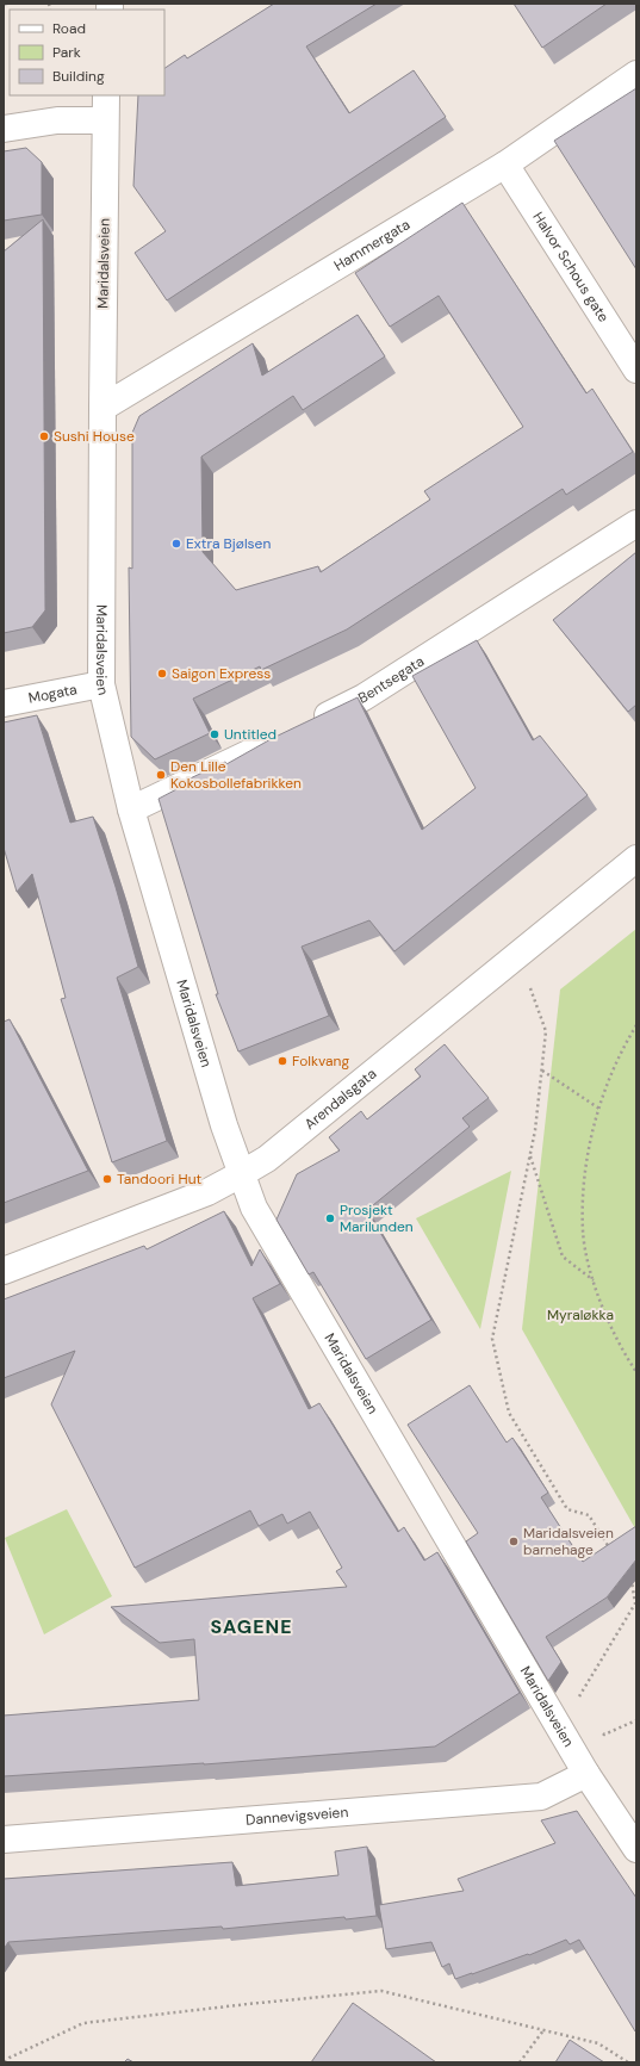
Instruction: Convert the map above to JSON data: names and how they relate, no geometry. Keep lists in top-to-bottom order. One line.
{"streets":{"street":["Hammergata","Maridalsveien","Halvor Schous gate","Bentsegata","Mogata","Arendalsgata","Dannevigsveien"]},"crossings":[["Hammergata","Maridalsveien"],["Hammergata","Halvor Schous gate"],["Maridalsveien","Mogata"],["Maridalsveien","Arendalsgata"],["Maridalsveien","Dannevigsveien"]],"districts":["SAGENE"],"parks":["Myraløkka"],"places":["Sushi House","Extra Bjølsen","Saigon Express","Untitled","Den Lille Kokosbollefabrikken","Folkvang","Tandoori Hut","Prosjekt Marilunden","Maridalsveien barnehage"],"legend":["Road","Park","Building"]}
